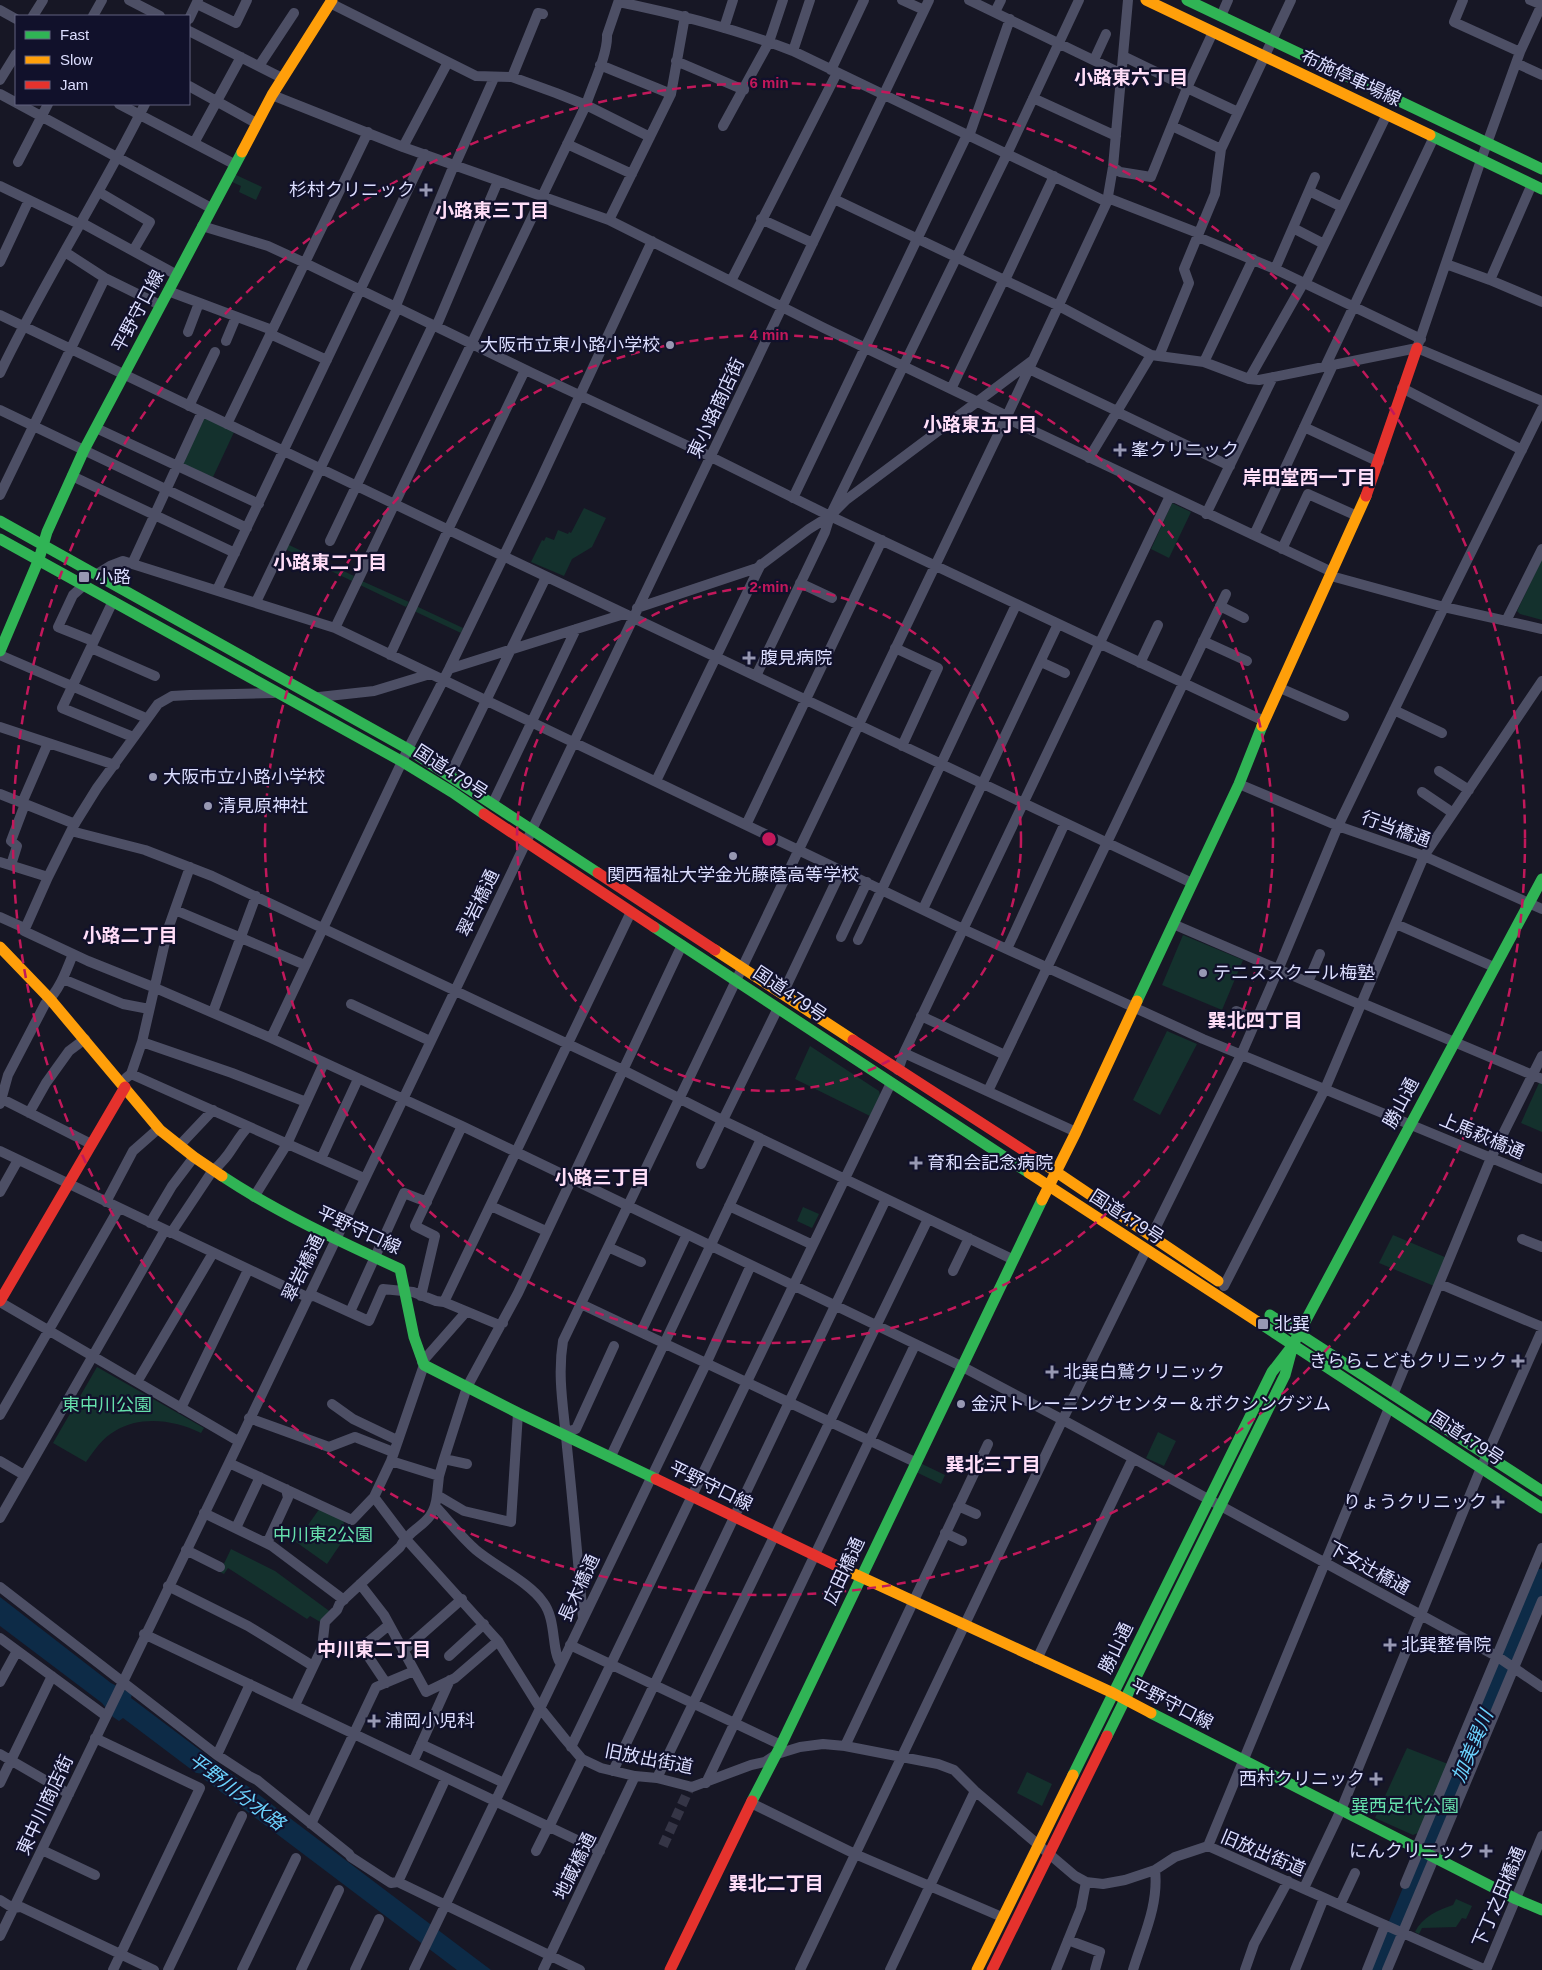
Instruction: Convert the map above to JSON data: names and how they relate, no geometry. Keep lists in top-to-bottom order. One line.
{"streets":{"main road":["布施停車場線","平野守口線","国道479号","勝山通","広田橋通"],"street":["東小路商店街","行当橋通","翠岩橋通","上馬萩橋通","下女辻橋通","長木橋通","旧放出街道","東中川商店街","地蔵橋通","下丁之田橋通"]},"crossings":[["平野守口線","国道479号"],["平野守口線","翠岩橋通"],["平野守口線","勝山通"],["平野守口線","広田橋通"],["平野守口線","長木橋通"],["平野守口線","下丁之田橋通"],["東小路商店街","国道479号"],["東小路商店街","翠岩橋通"],["東小路商店街","上馬萩橋通"],["国道479号","翠岩橋通"],["国道479号","勝山通"],["国道479号","広田橋通"],["行当橋通","勝山通"],["行当橋通","広田橋通"],["翠岩橋通","下女辻橋通"],["翠岩橋通","東中川商店街"],["勝山通","上馬萩橋通"],["勝山通","下女辻橋通"],["勝山通","旧放出街道"],["上馬萩橋通","広田橋通"],["下女辻橋通","広田橋通"],["下女辻橋通","長木橋通"],["広田橋通","旧放出街道"],["長木橋通","旧放出街道"],["旧放出街道","地蔵橋通"]],"districts":["小路東六丁目","小路東三丁目","小路東五丁目","岸田堂西一丁目","小路東二丁目","小路二丁目","巽北四丁目","小路三丁目","巽北三丁目","中川東二丁目","巽北二丁目"],"water":["加美巽川","平野川分水路"],"parks":["東中川公園","中川東2公園","巽西足代公園"],"places":{"health":["杉村クリニック","峯クリニック","腹見病院","育和会記念病院","きららこどもクリニック","北巽白鷲クリニック","りょうクリニック","北巽整骨院","浦岡小児科","西村クリニック","にんクリニック"],"other":["大阪市立東小路小学校","大阪市立小路小学校","清見原神社","関西福祉大学金光藤蔭高等学校","テニススクール梅塾","金沢トレーニングセンター＆ボクシングジム"],"transit":["小路","北巽"]},"legend":["Fast","Slow","Jam"],"rings":["6 min","4 min","2 min"]}
